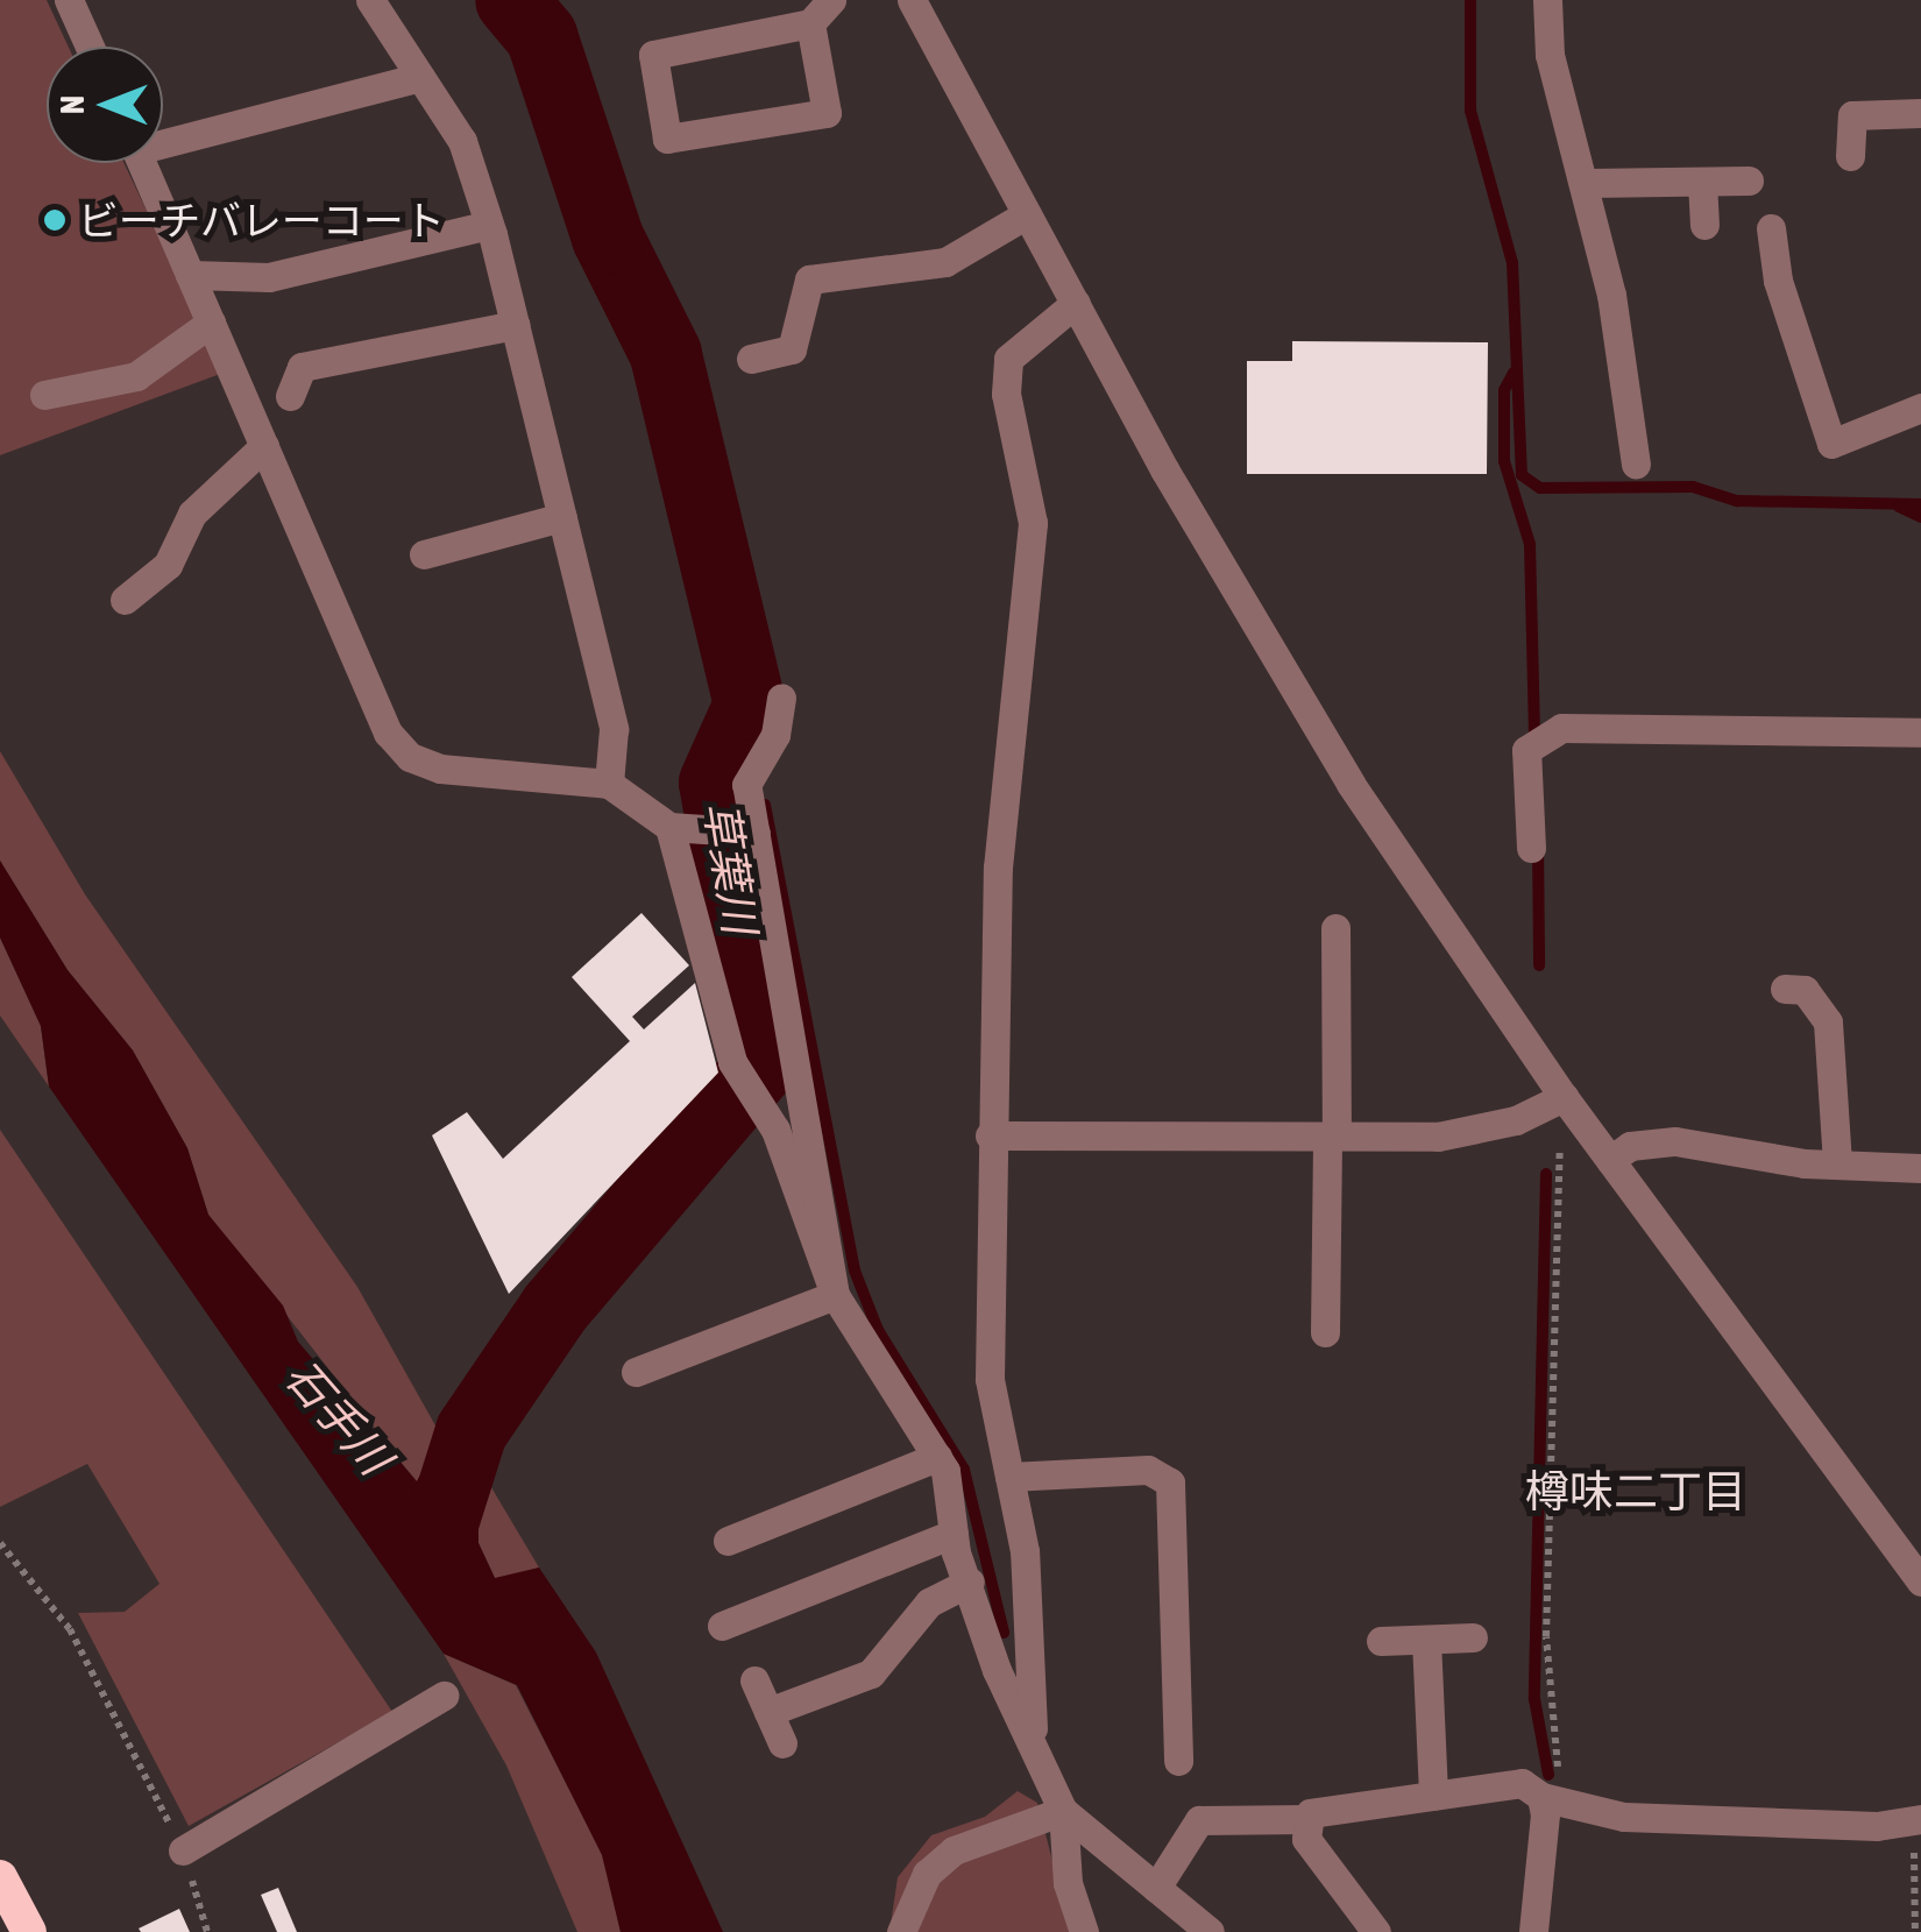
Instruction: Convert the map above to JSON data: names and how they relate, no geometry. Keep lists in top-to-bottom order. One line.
{"districts":["樽味二丁目"],"water":["草葉川","石手川"],"places":["ビーチバレーコート"],"north":"left"}
